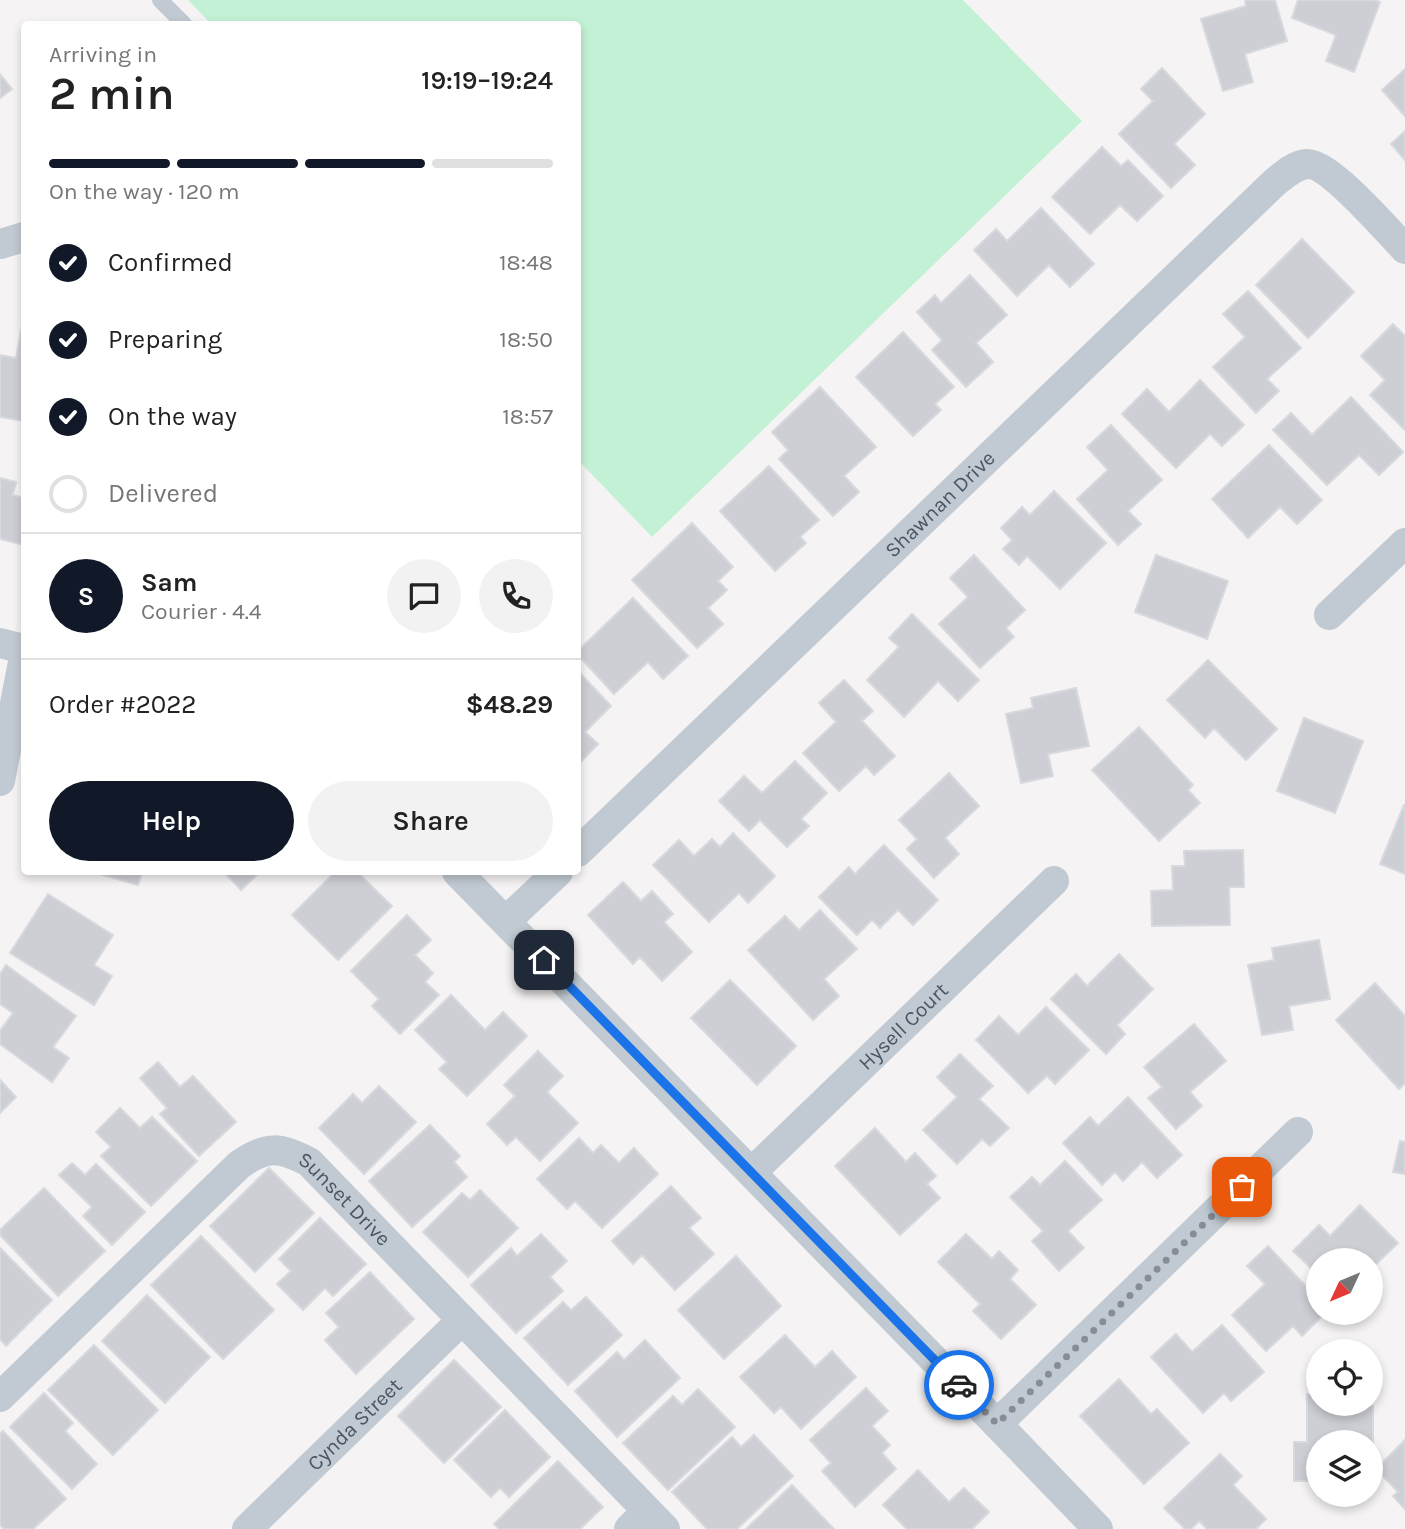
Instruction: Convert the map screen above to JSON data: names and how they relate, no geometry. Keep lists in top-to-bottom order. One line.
{"streets":{"street":["Shawnan Drive","Hysell Court","Sunset Drive","Cynda Street"]},"crossings":[["Sunset Drive","Cynda Street"]],"north":"bottom left","page":{"heading":["2 min","Arriving in","19:19–19:24"],"panel":["Sam","Courier · 4.4","Order #2022","$48.29"],"bar":"On the way · 120 m","list":[["Confirmed","18:48"],["Preparing","18:50"],["On the way","18:57"],"Delivered"],"round":"S","buttons":["Help","Share"]}}
